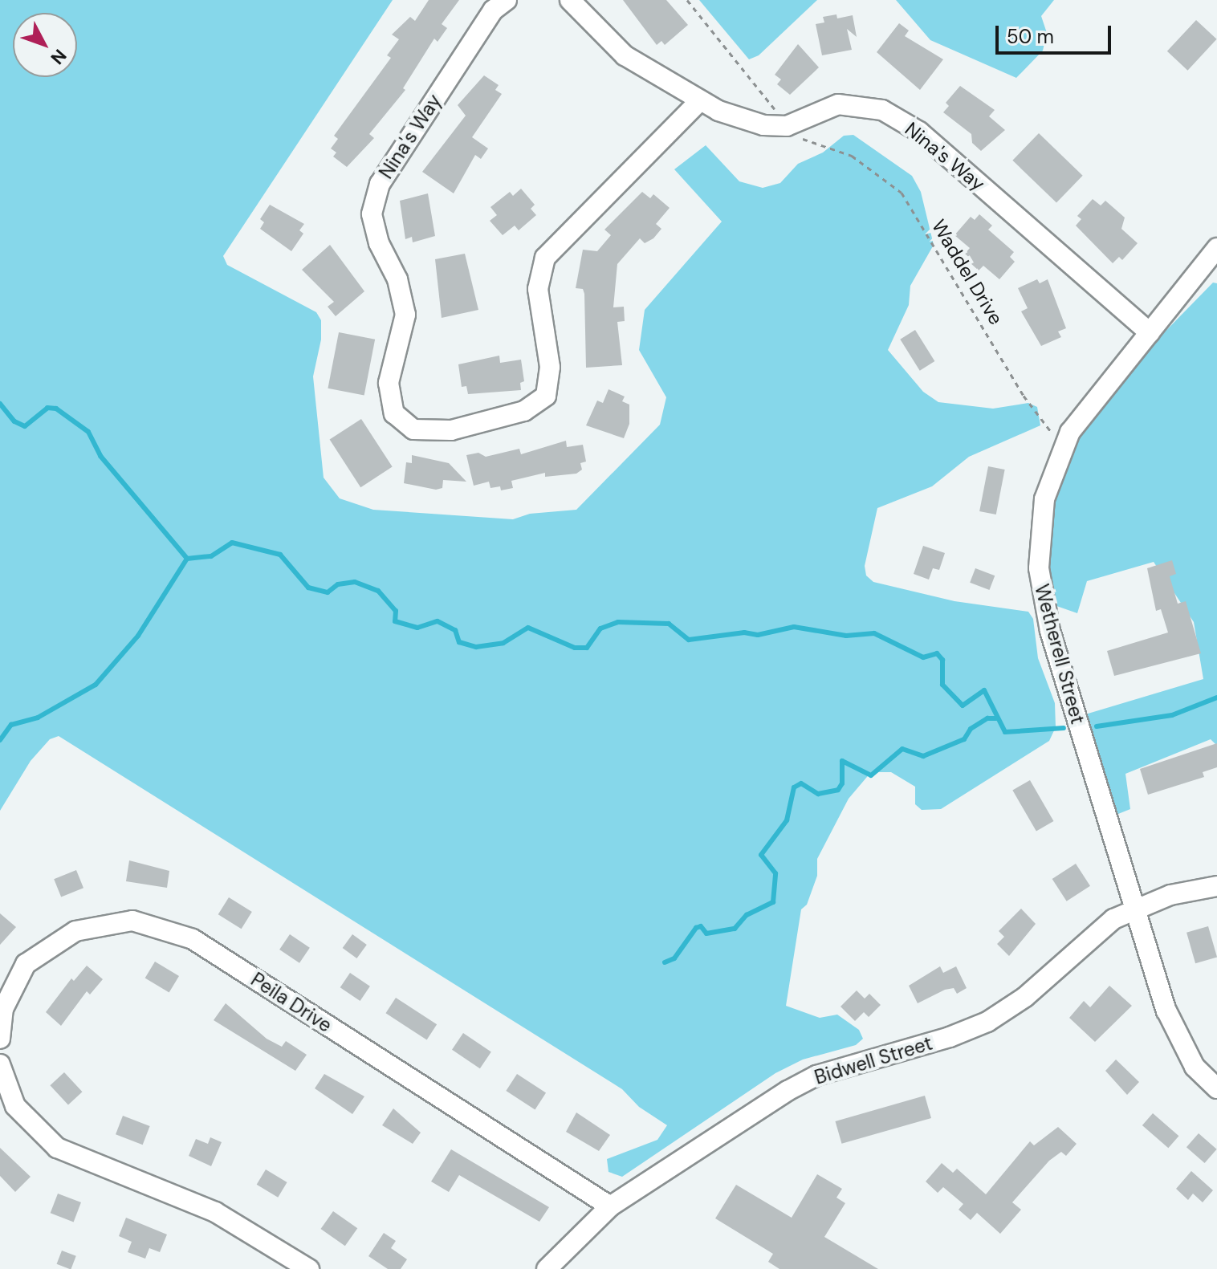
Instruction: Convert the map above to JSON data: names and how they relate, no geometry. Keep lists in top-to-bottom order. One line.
{"streets":{"street":["Nina's Way","Wetherell Street","Peila Drive","Bidwell Street"],"path":["Waddel Drive"]},"crossings":[["Nina's Way","Wetherell Street"],["Waddel Drive","Wetherell Street"],["Wetherell Street","Bidwell Street"],["Peila Drive","Bidwell Street"]],"scale_bar":"50 m","north":"bottom right"}
